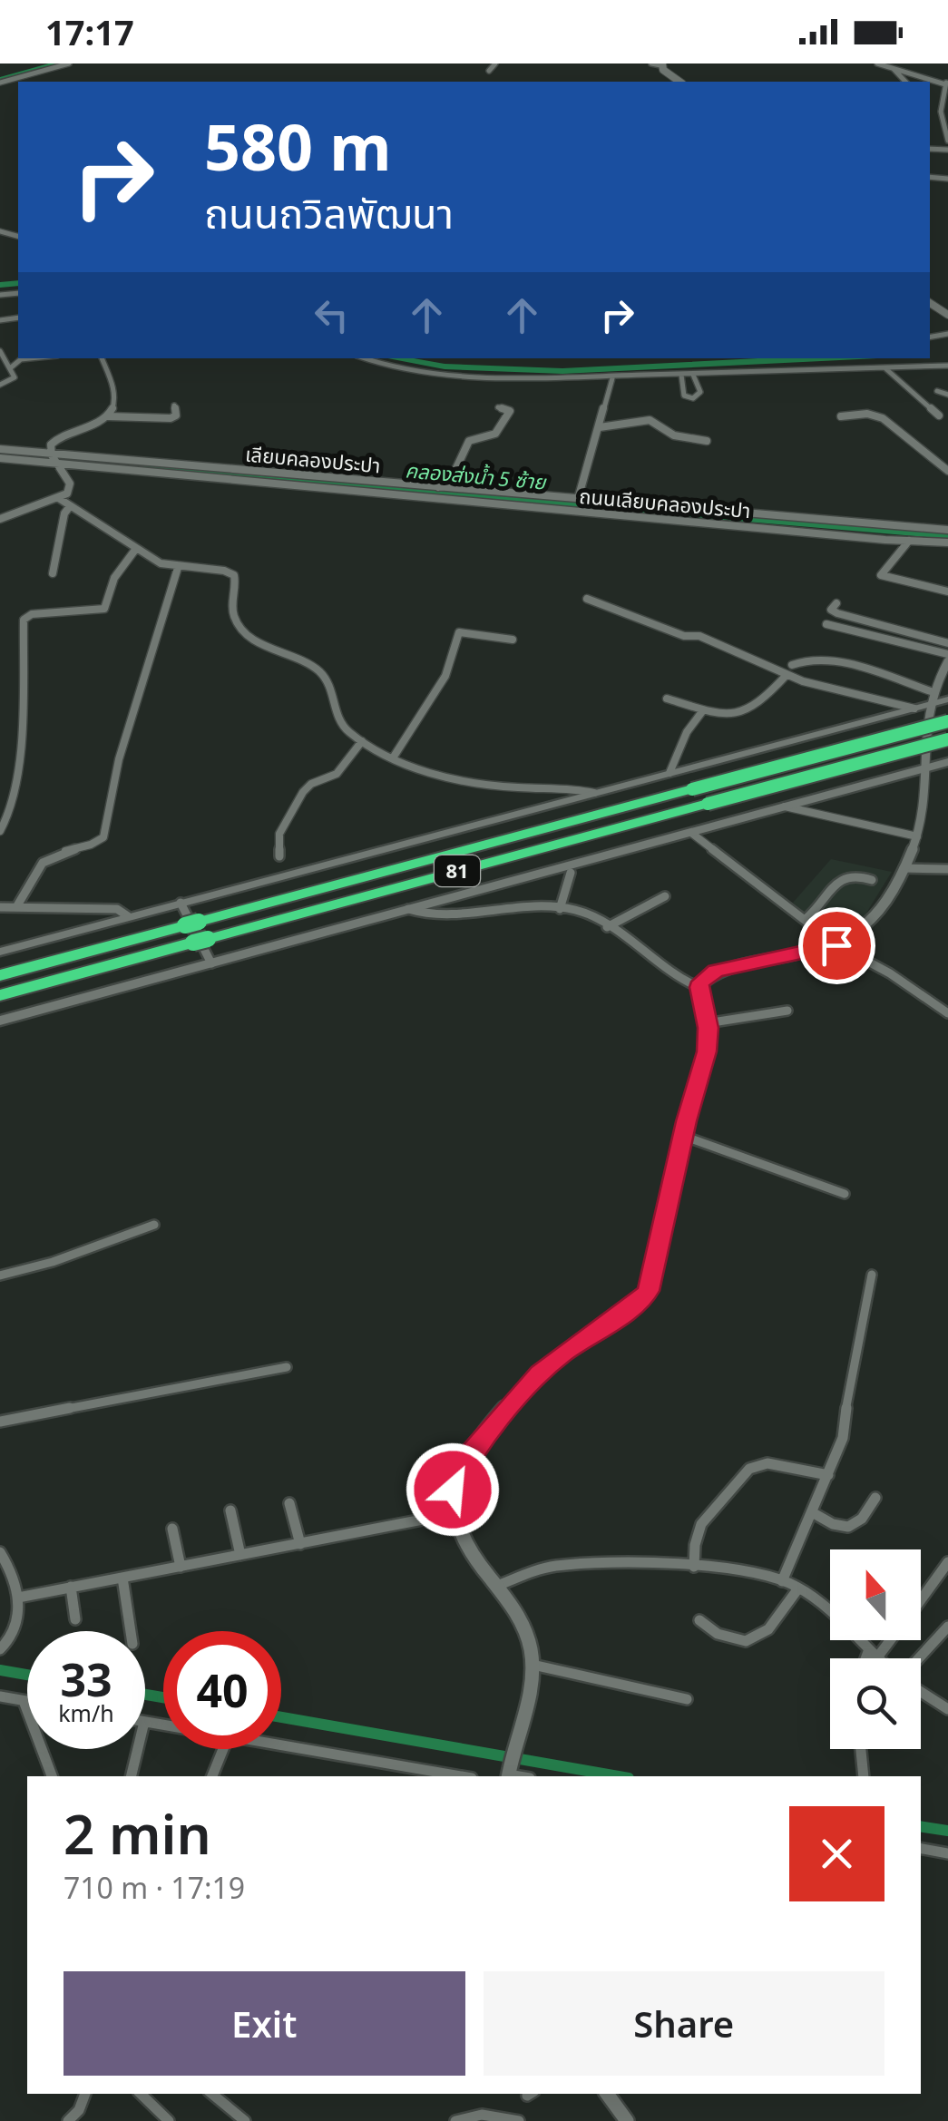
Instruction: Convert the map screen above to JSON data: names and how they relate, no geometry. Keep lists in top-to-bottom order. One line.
{"streets":{"highway":["81"],"street":["เลียบคลองประปา","ถนนเลียบคลองประปา"]},"crossings":[["เลียบคลองประปา","ถนนเลียบคลองประปา"]],"water":["คลองส่งน้ำ 5 ซ้าย"],"north":"top","page":{"status":"17:17","turn":["580 m","ถนนถวิลพัฒนา"],"speed":"33 km/h","limit":"40","heading":["2 min","710 m · 17:19"],"buttons":["Exit","Share"]}}
